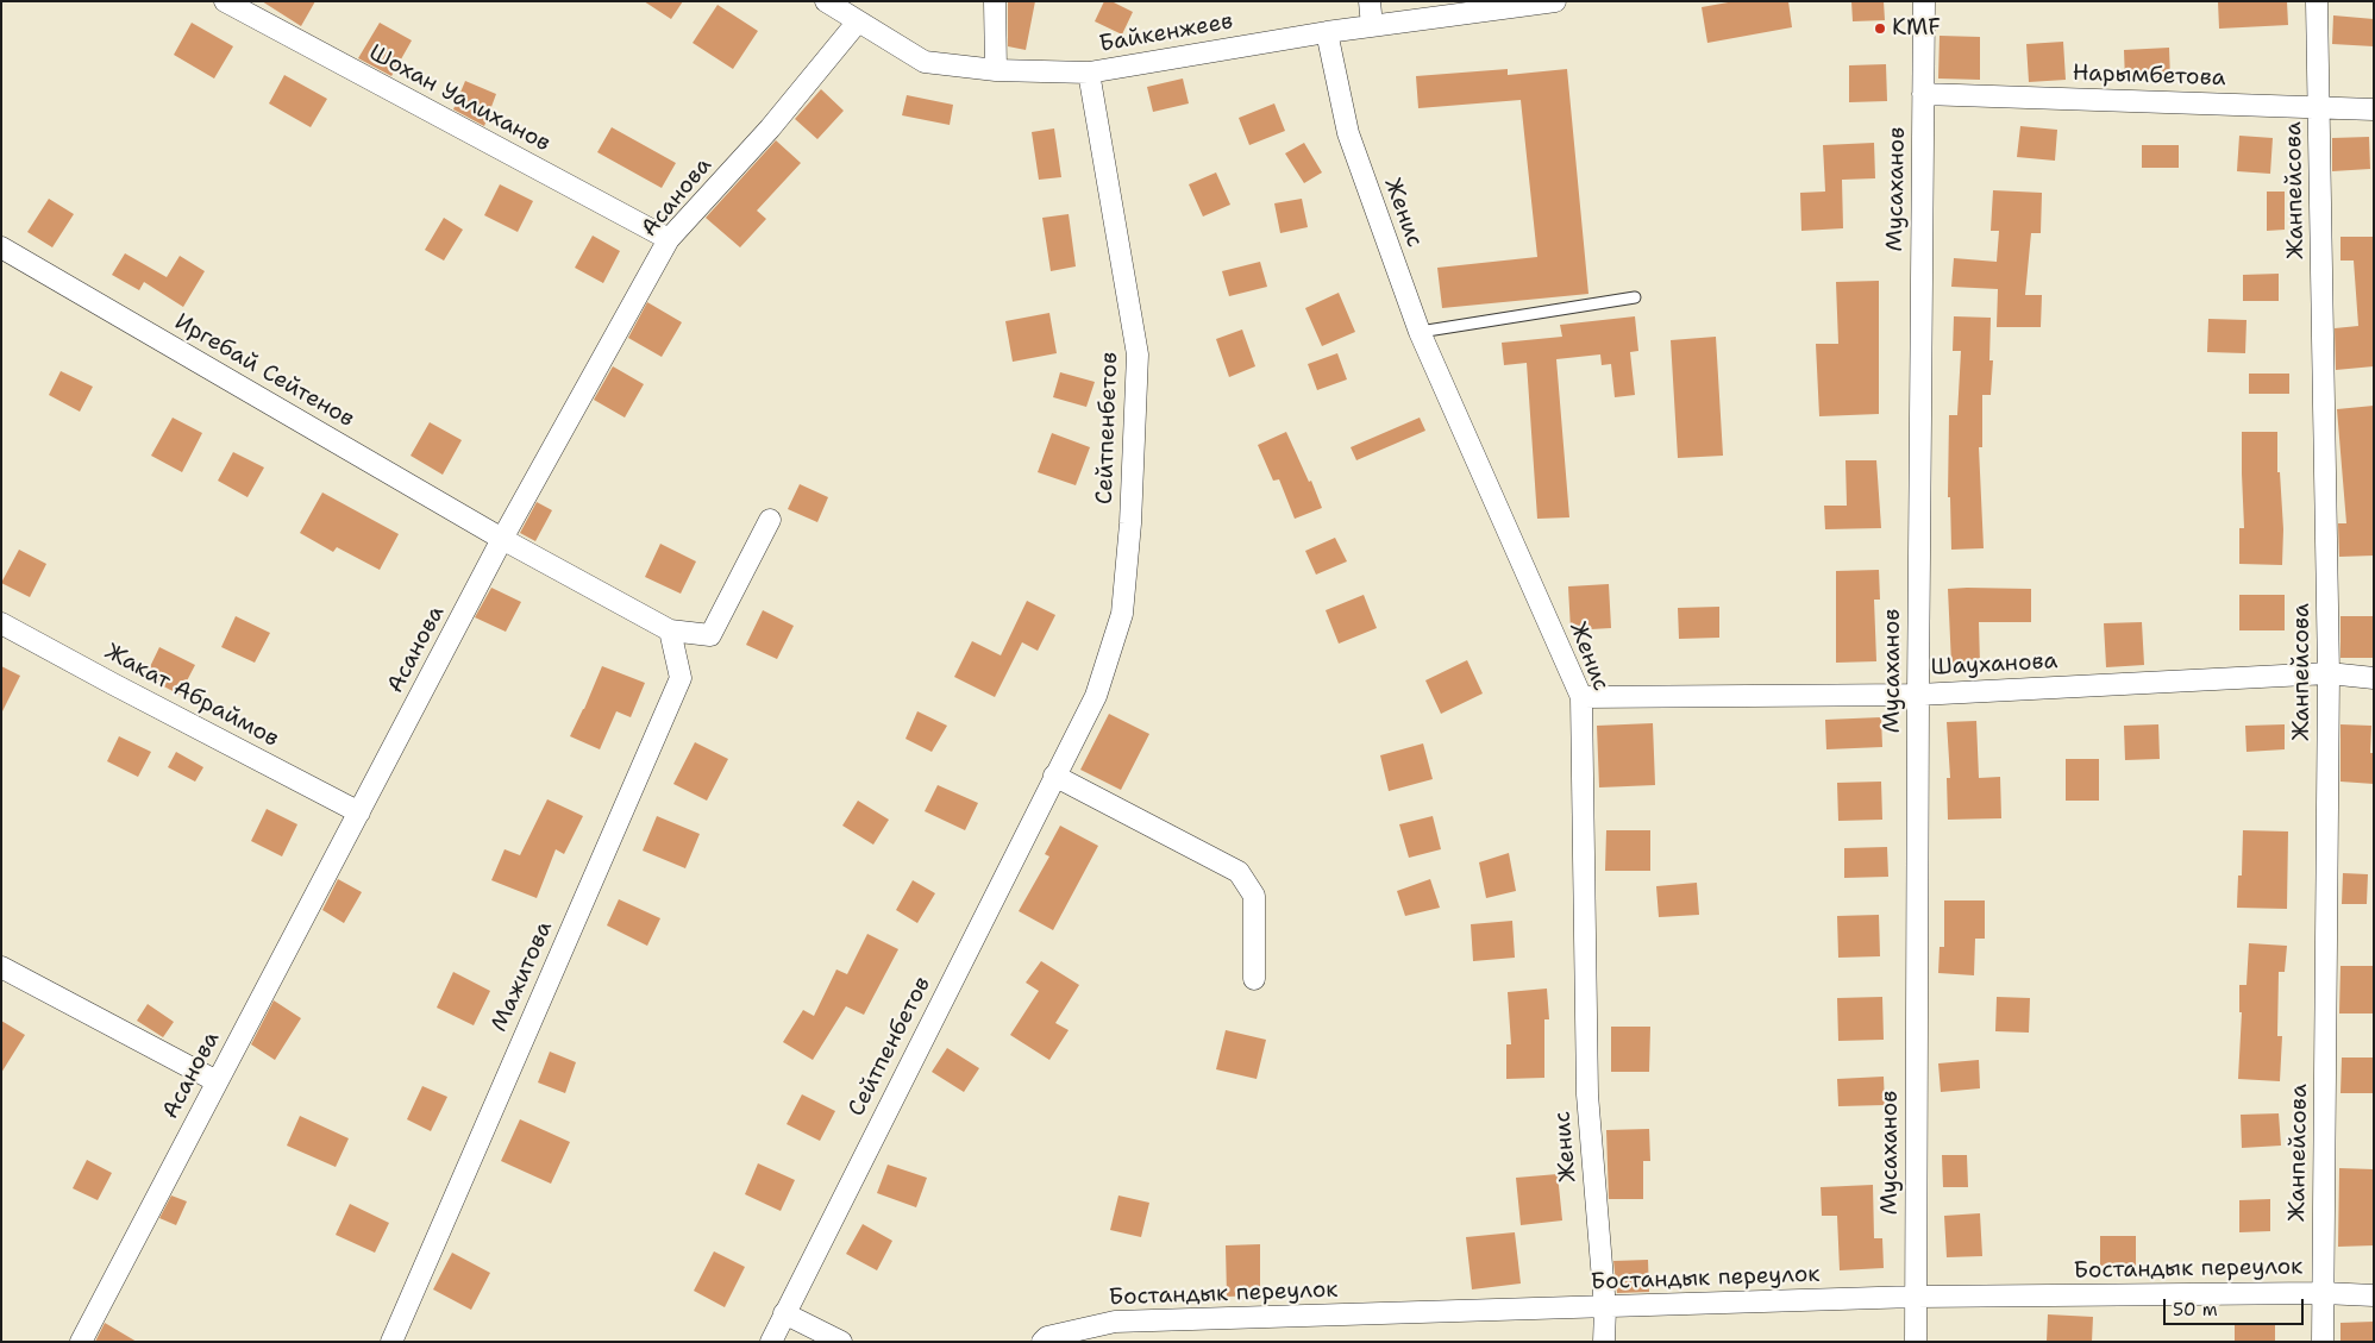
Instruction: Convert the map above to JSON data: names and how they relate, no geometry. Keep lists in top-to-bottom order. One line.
{"streets":{"street":["Байкенжеев","Нарымбетова","Шохан Уалиханов","Мусаханов","Жанпейсова","Асанова","Женис","Иргебай Сейтенов","Сейтпенбетов","Шауханова","Жакат Абраймов","Мажитова","Бостандык переулок"]},"crossings":[["Байкенжеев","Асанова"],["Байкенжеев","Женис"],["Байкенжеев","Сейтпенбетов"],["Нарымбетова","Мусаханов"],["Нарымбетова","Жанпейсова"],["Шохан Уалиханов","Асанова"],["Мусаханов","Шауханова"],["Мусаханов","Бостандык переулок"],["Жанпейсова","Шауханова"],["Жанпейсова","Бостандык переулок"],["Асанова","Иргебай Сейтенов"],["Асанова","Жакат Абраймов"],["Женис","Шауханова"],["Женис","Бостандык переулок"]],"places":["KMF"],"scale_bar":"50 m"}
